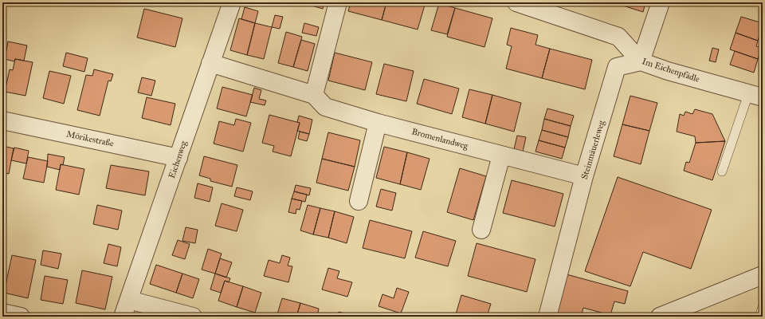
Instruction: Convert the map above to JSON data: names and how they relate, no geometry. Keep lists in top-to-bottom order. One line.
{"streets":{"street":["Im Eichenpfädle","Mörikestraße","Bromenlandweg","Steinmäuerleweg","Eichenweg"]},"crossings":[["Im Eichenpfädle","Steinmäuerleweg"],["Mörikestraße","Eichenweg"],["Bromenlandweg","Steinmäuerleweg"],["Bromenlandweg","Eichenweg"]]}
